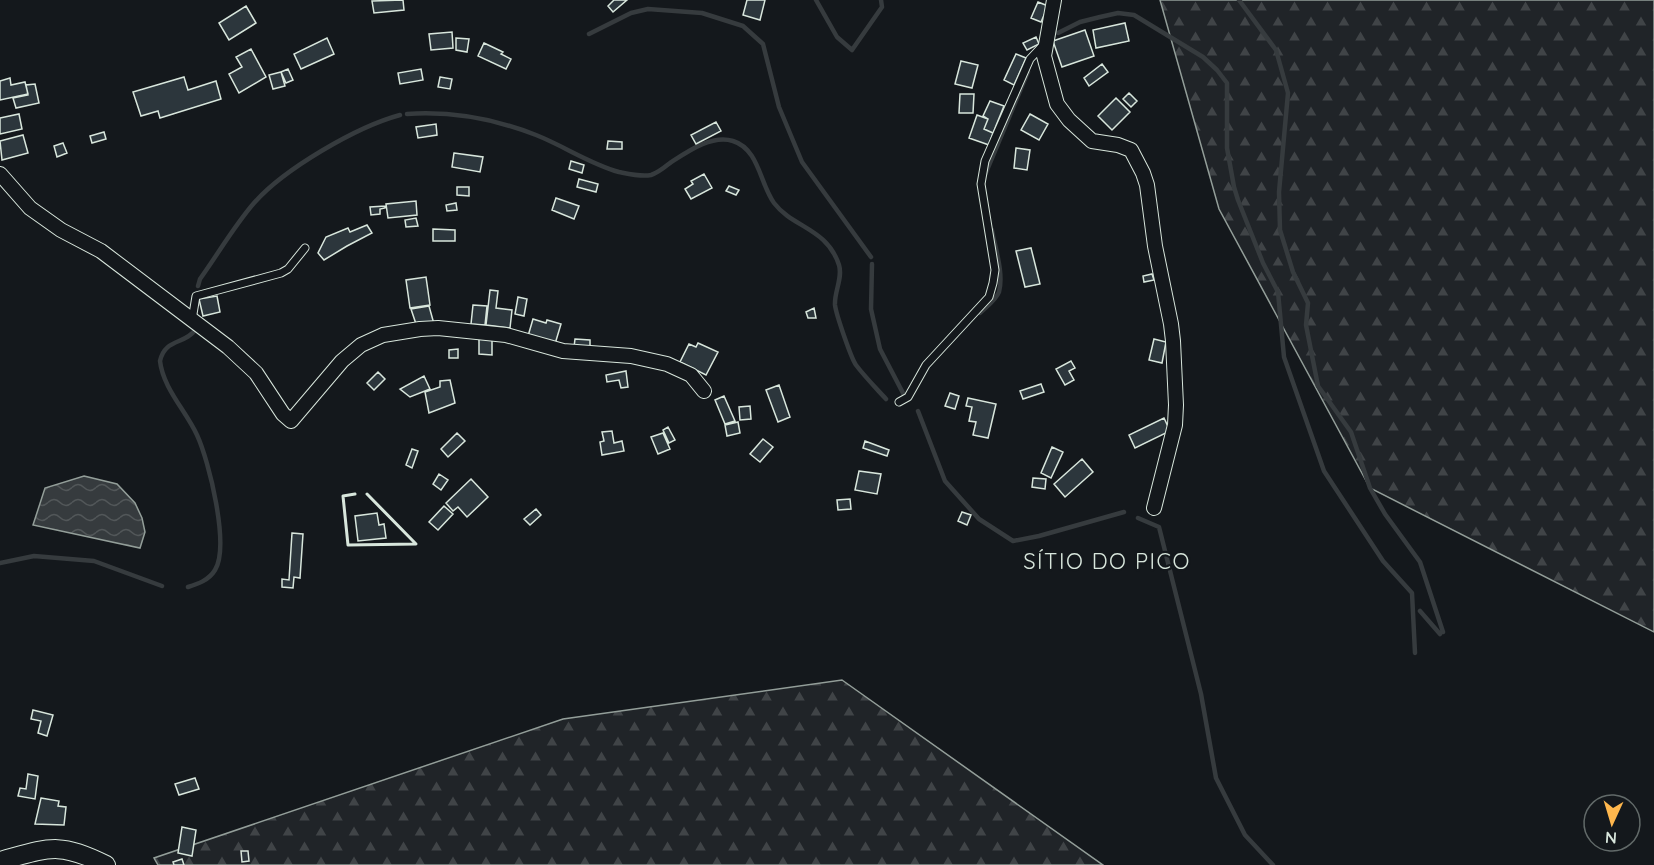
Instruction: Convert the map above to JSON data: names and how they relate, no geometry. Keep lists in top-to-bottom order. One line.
{"districts":["SÍTIO DO PICO"],"north":"bottom"}
